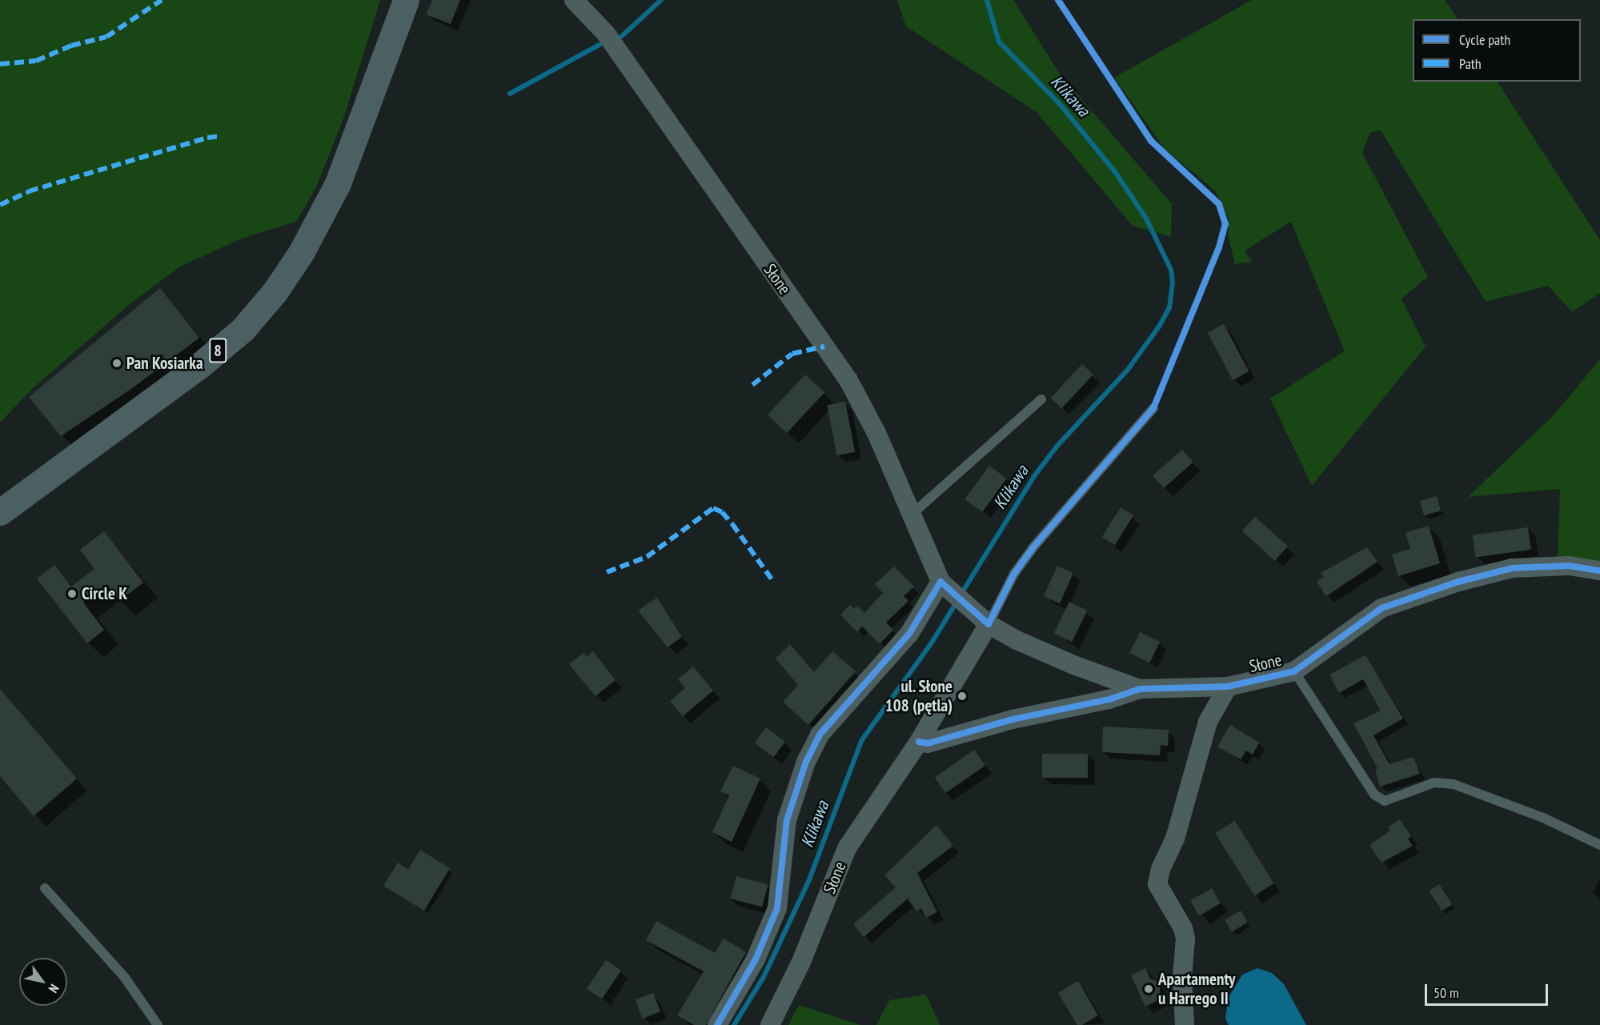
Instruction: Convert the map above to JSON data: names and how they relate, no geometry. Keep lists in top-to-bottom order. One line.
{"streets":{"highway":["8"],"street":["Słone"]},"water":["Klikawa"],"places":["Pan Kosiarka","Circle K","ul. Słone 108 (pętla)","Apartamenty u Harrego II"],"legend":["Cycle path","Path"],"scale_bar":"50 m","north":"bottom right"}
